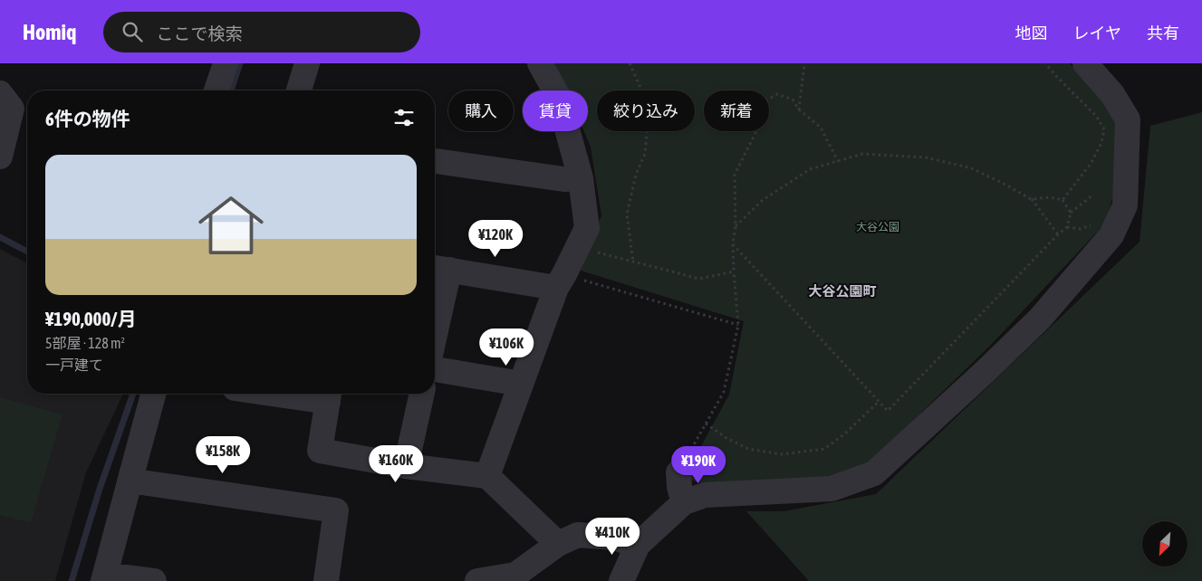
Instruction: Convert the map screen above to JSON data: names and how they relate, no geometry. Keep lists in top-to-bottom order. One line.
{"districts":["大谷公園町"],"parks":["大谷公園"],"north":"bottom left","page":{"header":"Homiq","search":"ここで検索","nav":["地図","レイヤ","共有"],"chip":["購入","賃貸","絞り込み","新着"],"heading":"6件の物件","list":[{"name":"¥190,000/月","note":"5部屋 · 128 m² · 一戸建て"}],"price":["¥120K","¥106K","¥158K","¥160K","¥190K","¥410K"]}}
